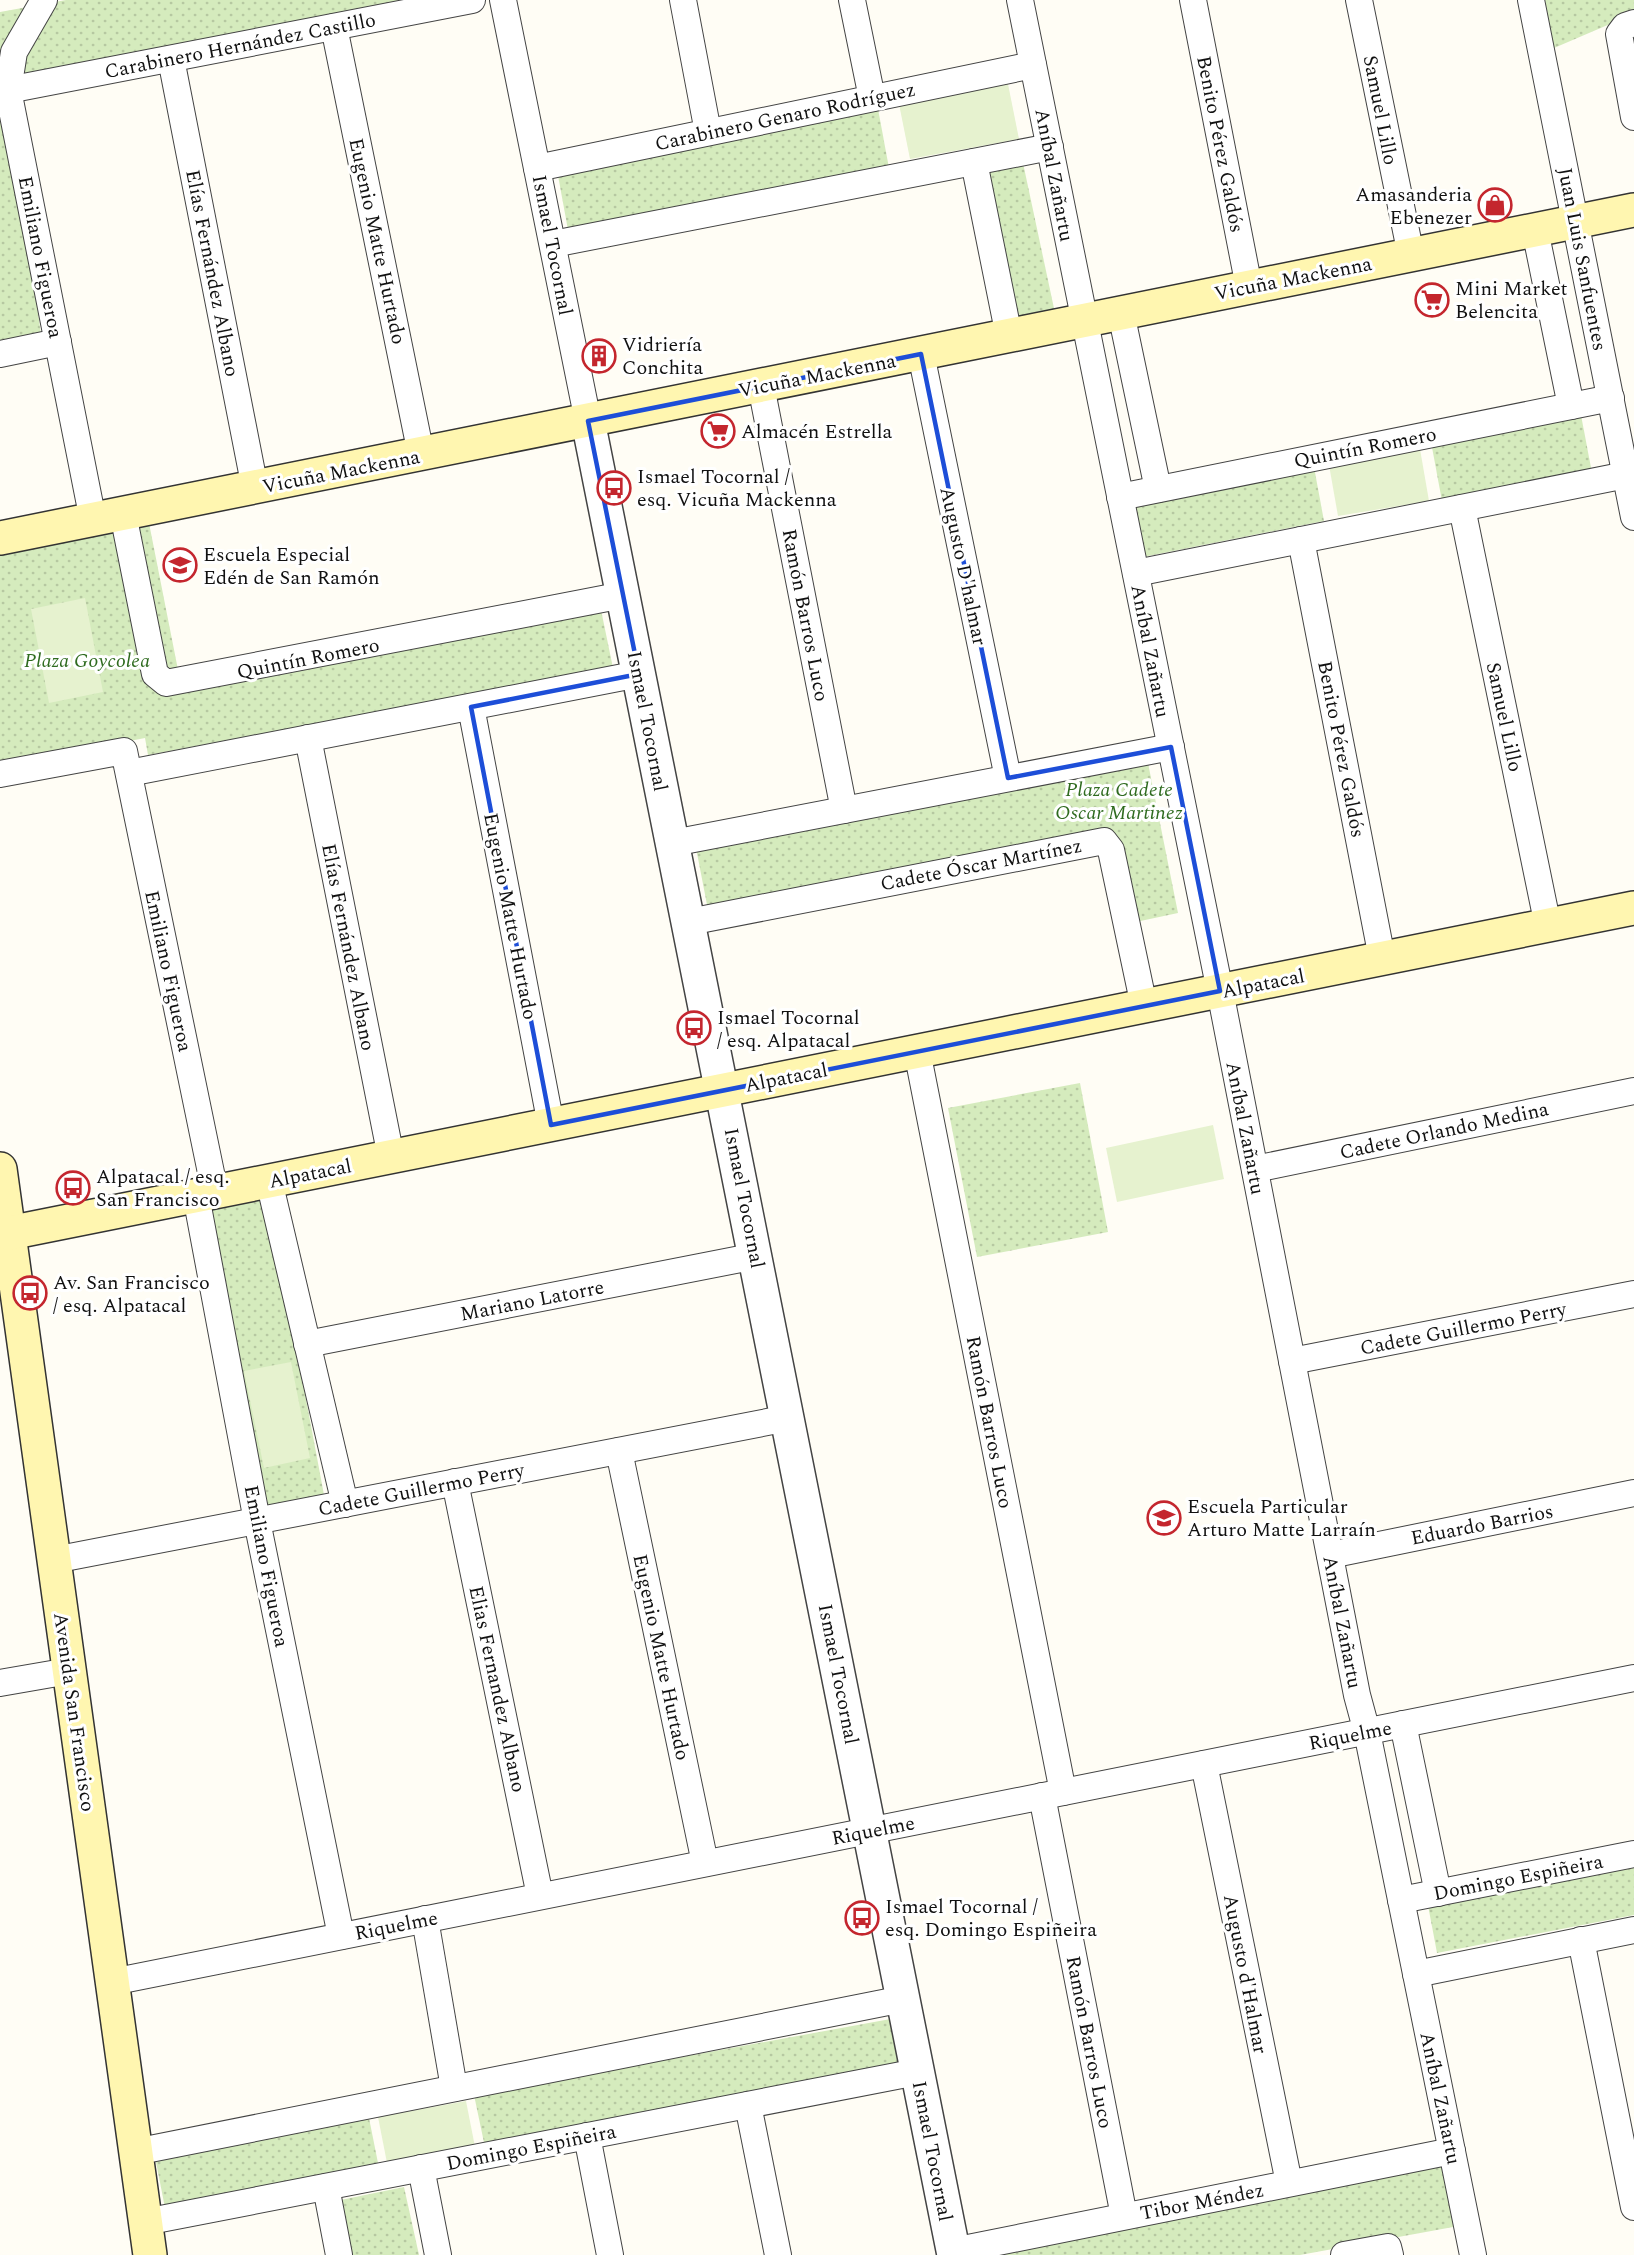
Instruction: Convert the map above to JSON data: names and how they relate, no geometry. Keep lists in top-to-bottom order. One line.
{"streets":{"main road":["Vicuña Mackenna","Alpatacal","Avenida San Francisco"],"street":["Carabinero Hernández Castillo","Samuel Lillo","Carabinero Genaro Rodríguez","Benito Pérez Galdós","Aníbal Zañartu","Eugenio Matte Hurtado","Ismael Tocornal","Emiliano Figueroa","Juan Luis Sanfuentes","Elías Fernández Albano","Quintín Romero","Augusto D'halmar","Ramón Barros Luco","Cadete Óscar Martínez","Cadete Orlando Medina","Mariano Latorre","Cadete Guillermo Perry","Eduardo Barrios","Elias Fernandez Albano","Riquelme","Domingo Espiñeira","Augusto d'Halmar","Tibor Méndez"]},"crossings":[["Carabinero Hernández Castillo","Eugenio Matte Hurtado"],["Carabinero Hernández Castillo","Emiliano Figueroa"],["Carabinero Hernández Castillo","Elías Fernández Albano"],["Samuel Lillo","Vicuña Mackenna"],["Samuel Lillo","Alpatacal"],["Carabinero Genaro Rodríguez","Aníbal Zañartu"],["Carabinero Genaro Rodríguez","Ismael Tocornal"],["Benito Pérez Galdós","Vicuña Mackenna"],["Benito Pérez Galdós","Alpatacal"],["Aníbal Zañartu","Vicuña Mackenna"],["Aníbal Zañartu","Quintín Romero"],["Aníbal Zañartu","Alpatacal"],["Aníbal Zañartu","Cadete Orlando Medina"],["Aníbal Zañartu","Cadete Guillermo Perry"],["Aníbal Zañartu","Eduardo Barrios"],["Aníbal Zañartu","Riquelme"],["Aníbal Zañartu","Domingo Espiñeira"],["Aníbal Zañartu","Tibor Méndez"],["Eugenio Matte Hurtado","Vicuña Mackenna"],["Eugenio Matte Hurtado","Alpatacal"],["Eugenio Matte Hurtado","Cadete Guillermo Perry"],["Eugenio Matte Hurtado","Riquelme"],["Ismael Tocornal","Vicuña Mackenna"],["Ismael Tocornal","Quintín Romero"],["Ismael Tocornal","Cadete Óscar Martínez"],["Ismael Tocornal","Alpatacal"],["Ismael Tocornal","Mariano Latorre"],["Ismael Tocornal","Cadete Guillermo Perry"],["Ismael Tocornal","Riquelme"],["Ismael Tocornal","Domingo Espiñeira"],["Ismael Tocornal","Tibor Méndez"],["Emiliano Figueroa","Vicuña Mackenna"],["Emiliano Figueroa","Quintín Romero"],["Emiliano Figueroa","Alpatacal"],["Emiliano Figueroa","Cadete Guillermo Perry"],["Emiliano Figueroa","Riquelme"],["Juan Luis Sanfuentes","Vicuña Mackenna"],["Juan Luis Sanfuentes","Quintín Romero"],["Elías Fernández Albano","Vicuña Mackenna"],["Elías Fernández Albano","Alpatacal"],["Vicuña Mackenna","Quintín Romero"],["Vicuña Mackenna","Augusto D'halmar"],["Vicuña Mackenna","Ramón Barros Luco"],["Ramón Barros Luco","Alpatacal"],["Ramón Barros Luco","Riquelme"],["Ramón Barros Luco","Tibor Méndez"],["Cadete Óscar Martínez","Alpatacal"],["Alpatacal","Avenida San Francisco"],["Cadete Guillermo Perry","Elias Fernandez Albano"],["Cadete Guillermo Perry","Avenida San Francisco"],["Elias Fernandez Albano","Riquelme"],["Avenida San Francisco","Riquelme"],["Avenida San Francisco","Domingo Espiñeira"],["Riquelme","Augusto d'Halmar"],["Augusto d'Halmar","Tibor Méndez"]],"parks":["Plaza Goycolea","Plaza Cadete Oscar Martinez"],"places":{"shop":["Amasanderia Ebenezer"],"supermarket":["Mini Market Belencita","Almacén Estrella"],"building":["Vidriería Conchita"],"bus stop":["Ismael Tocornal / esq. Vicuña Mackenna","Ismael Tocornal / esq. Alpatacal","Alpatacal / esq. San Francisco","Av. San Francisco / esq. Alpatacal","Ismael Tocornal / esq. Domingo Espiñeira"],"school or university":["Escuela Especial Edén de San Ramón","Escuela Particular Arturo Matte Larraín"]}}
